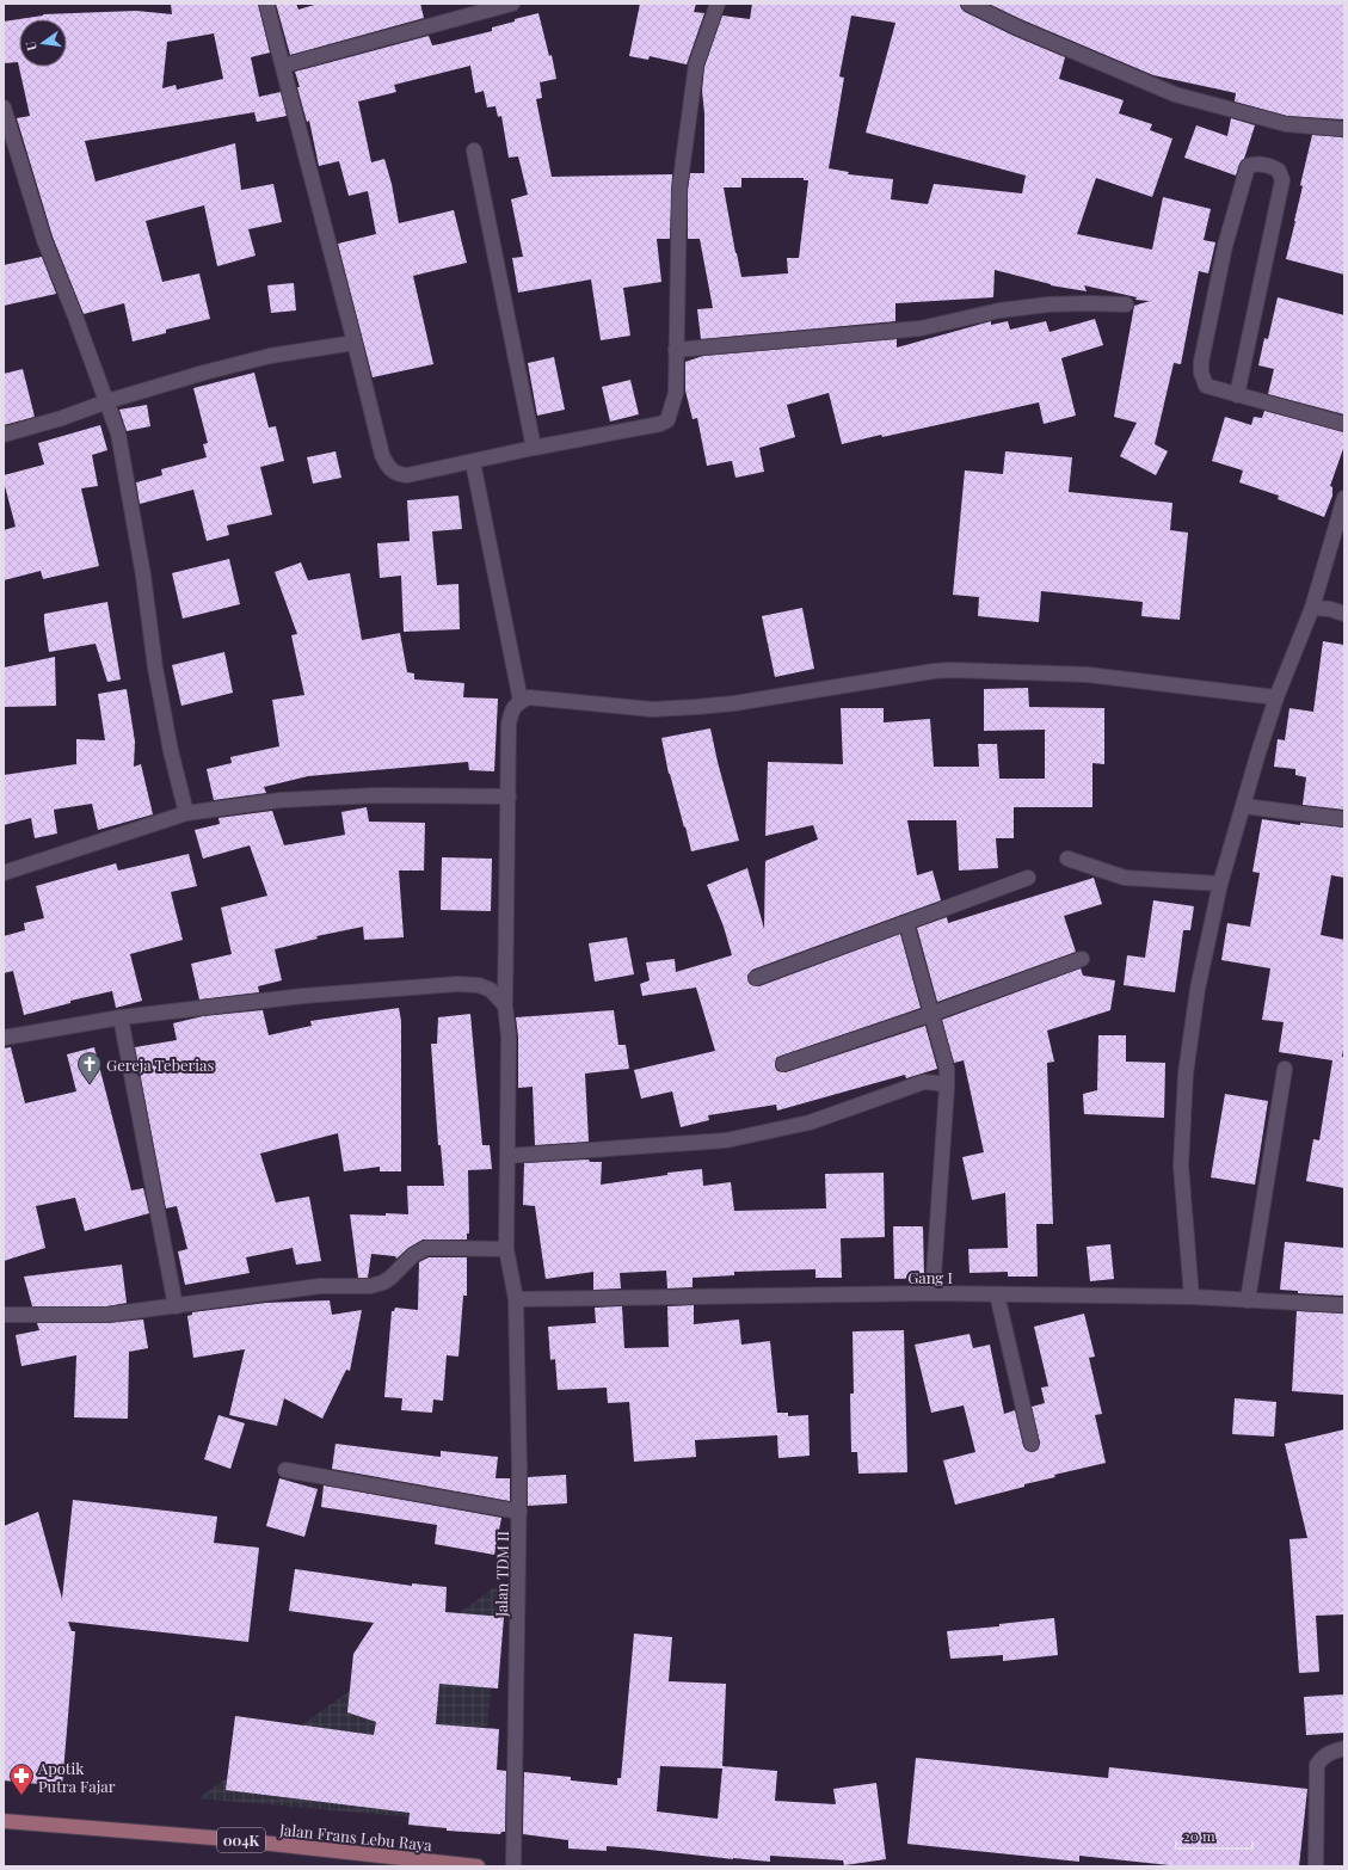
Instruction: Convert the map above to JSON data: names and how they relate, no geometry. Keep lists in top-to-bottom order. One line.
{"streets":{"main road":["Jalan Frans Lebu Raya","004K"],"street":["Gang I","Jalan TDM II"]},"crossings":[["Gang I","Jalan TDM II"]],"places":{"church":["Gereja Teberias"],"pharmacy":["Apotik Putra Fajar"]},"scale_bar":"20 m","north":"left"}
